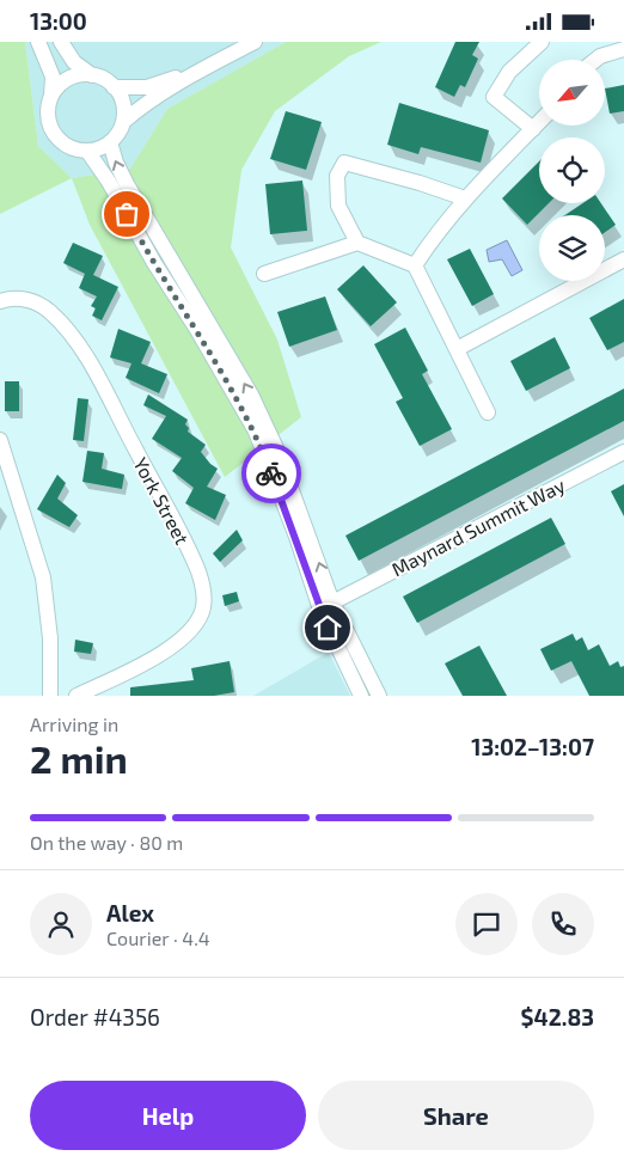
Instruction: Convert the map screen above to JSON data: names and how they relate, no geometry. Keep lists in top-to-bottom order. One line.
{"streets":{"street":["York Street","Maynard Summit Way"]},"north":"bottom left","page":{"status":"13:00","heading":["2 min","Arriving in","13:02–13:07"],"panel":["Alex","Courier · 4.4","Order #4356","$42.83"],"bar":"On the way · 80 m","buttons":["Help","Share"]}}
